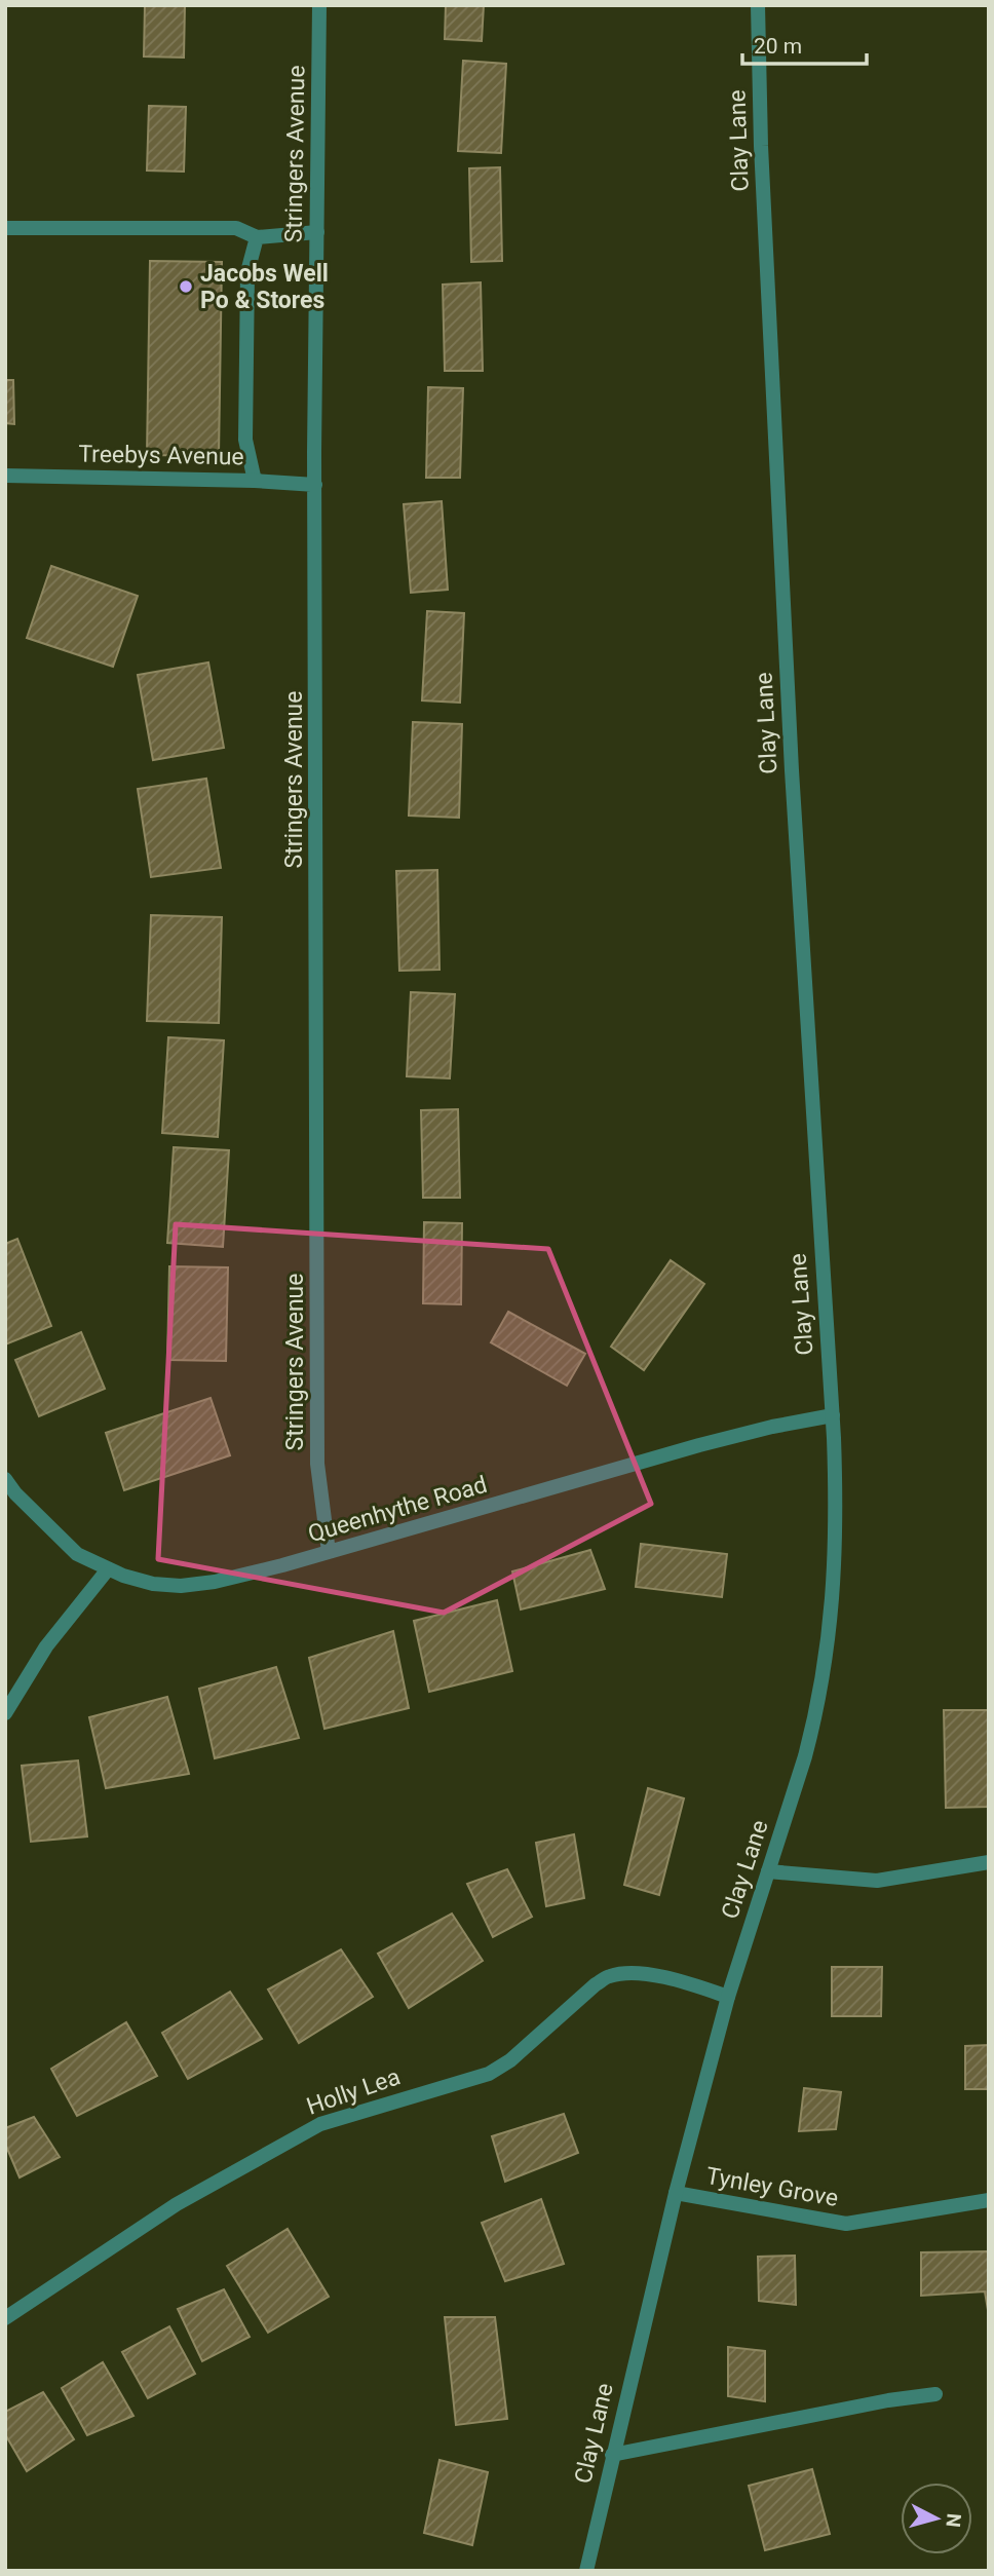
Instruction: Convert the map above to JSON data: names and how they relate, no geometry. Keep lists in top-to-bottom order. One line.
{"streets":{"street":["Clay Lane","Stringers Avenue","Treebys Avenue","Queenhythe Road","Holly Lea","Tynley Grove"]},"crossings":[["Clay Lane","Queenhythe Road"],["Clay Lane","Holly Lea"],["Clay Lane","Tynley Grove"],["Stringers Avenue","Treebys Avenue"],["Stringers Avenue","Queenhythe Road"]],"places":["Jacobs Well Po & Stores"],"scale_bar":"20 m","north":"right"}
